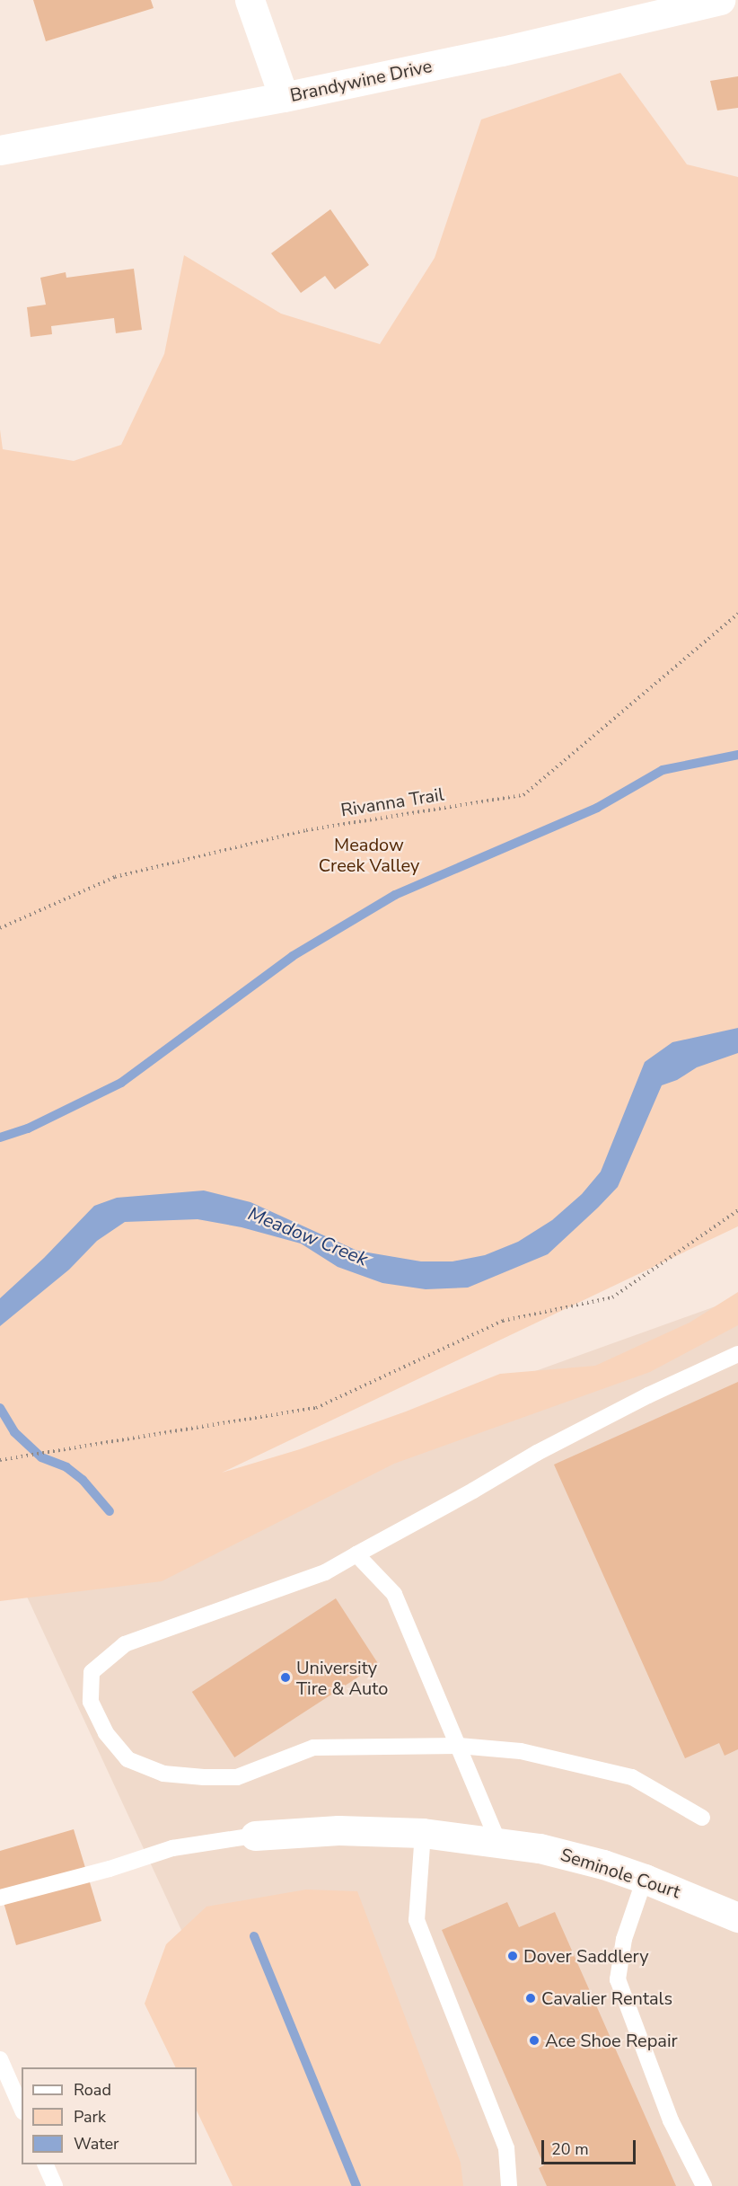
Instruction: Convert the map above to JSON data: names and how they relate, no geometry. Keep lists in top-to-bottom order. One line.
{"streets":{"street":["Brandywine Drive","Seminole Court"],"path":["Rivanna Trail"]},"water":["Meadow Creek"],"parks":["Meadow Creek Valley"],"places":["University Tire & Auto","Dover Saddlery","Cavalier Rentals","Ace Shoe Repair"],"legend":["Road","Park","Water"],"scale_bar":"20 m"}
